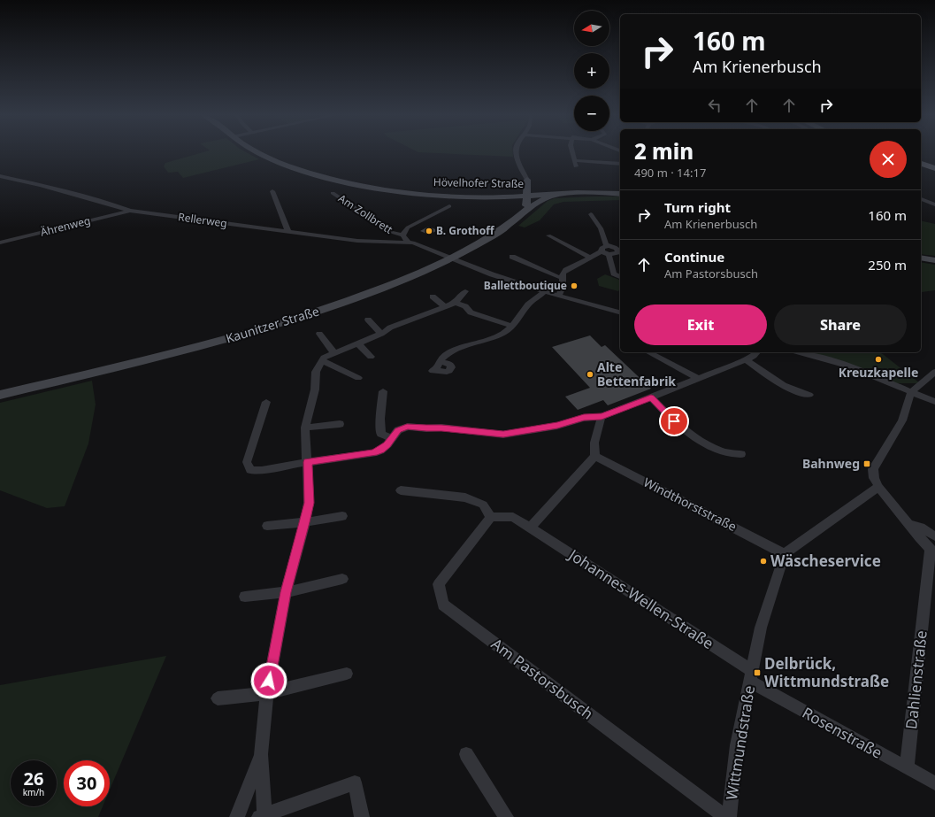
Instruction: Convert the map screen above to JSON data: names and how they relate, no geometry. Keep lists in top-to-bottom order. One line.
{"streets":{"main road":["Hövelhofer Straße","Kaunitzer Straße"],"street":["Am Zollbrett","Rellerweg","Ährenweg","Windthorststraße","Johannes-Wellen-Straße","Am Pastorsbusch","Dahlienstraße","Rosenstraße","Wittmundstraße"]},"crossings":[["Hövelhofer Straße","Kaunitzer Straße"],["Am Zollbrett","Rellerweg"],["Rellerweg","Ährenweg"],["Windthorststraße","Wittmundstraße"],["Johannes-Wellen-Straße","Rosenstraße"],["Johannes-Wellen-Straße","Wittmundstraße"],["Dahlienstraße","Rosenstraße"],["Rosenstraße","Wittmundstraße"]],"places":{"other":["B. Grothoff","Ballettboutique","Kreuzkapelle","Alte Bettenfabrik","Wäscheservice"],"transit":["Bahnweg","Delbrück, Wittmundstraße"]},"north":"left","page":{"map_buttons":["+","−"],"turn":["160 m","Am Krienerbusch"],"heading":["2 min","490 m · 14:17"],"list":[{"name":"Turn right","note":"Am Krienerbusch","value":"160 m"},{"name":"Continue","note":"Am Pastorsbusch","value":"250 m"}],"buttons":["Exit","Share"],"speed":"26 km/h","limit":"30"}}
